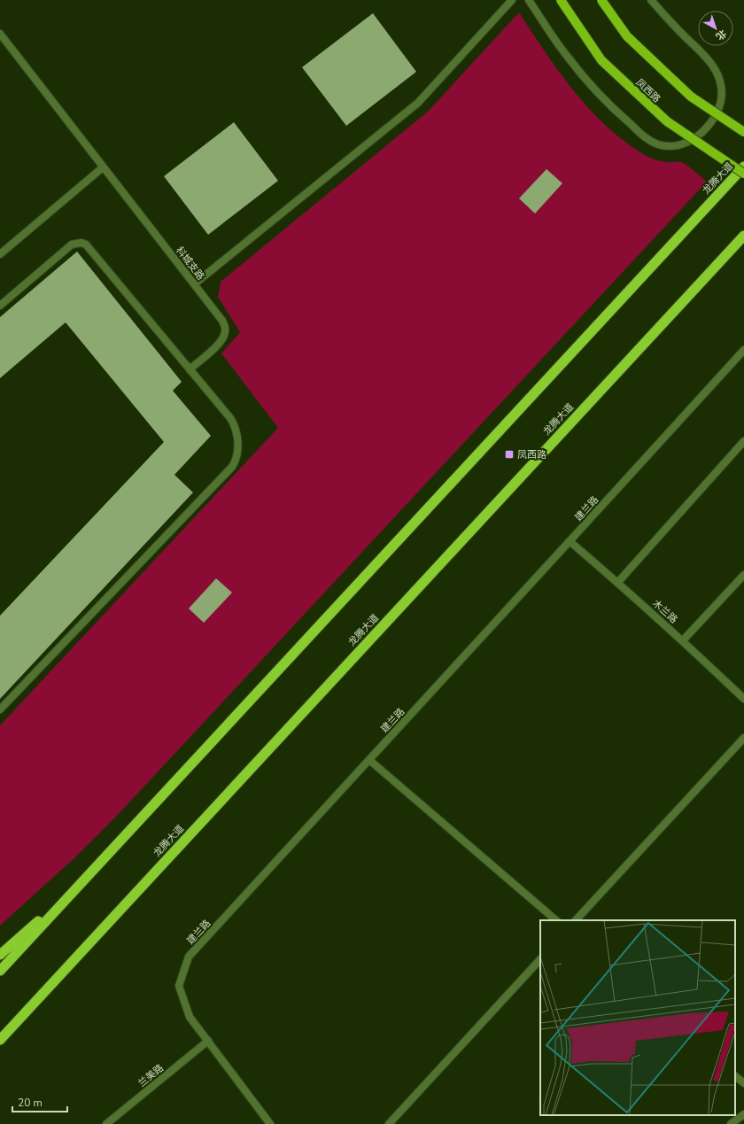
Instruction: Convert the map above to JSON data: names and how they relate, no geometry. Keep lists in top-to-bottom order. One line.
{"streets":{"highway":["龙腾大道"],"main road":["凤西路"],"street":["科城支路","建兰路","木兰路","兰美路"]},"crossings":[["建兰路","木兰路"],["建兰路","兰美路"]],"places":{"transit":["凤西路"]},"scale_bar":"20 m","north":"bottom right"}
